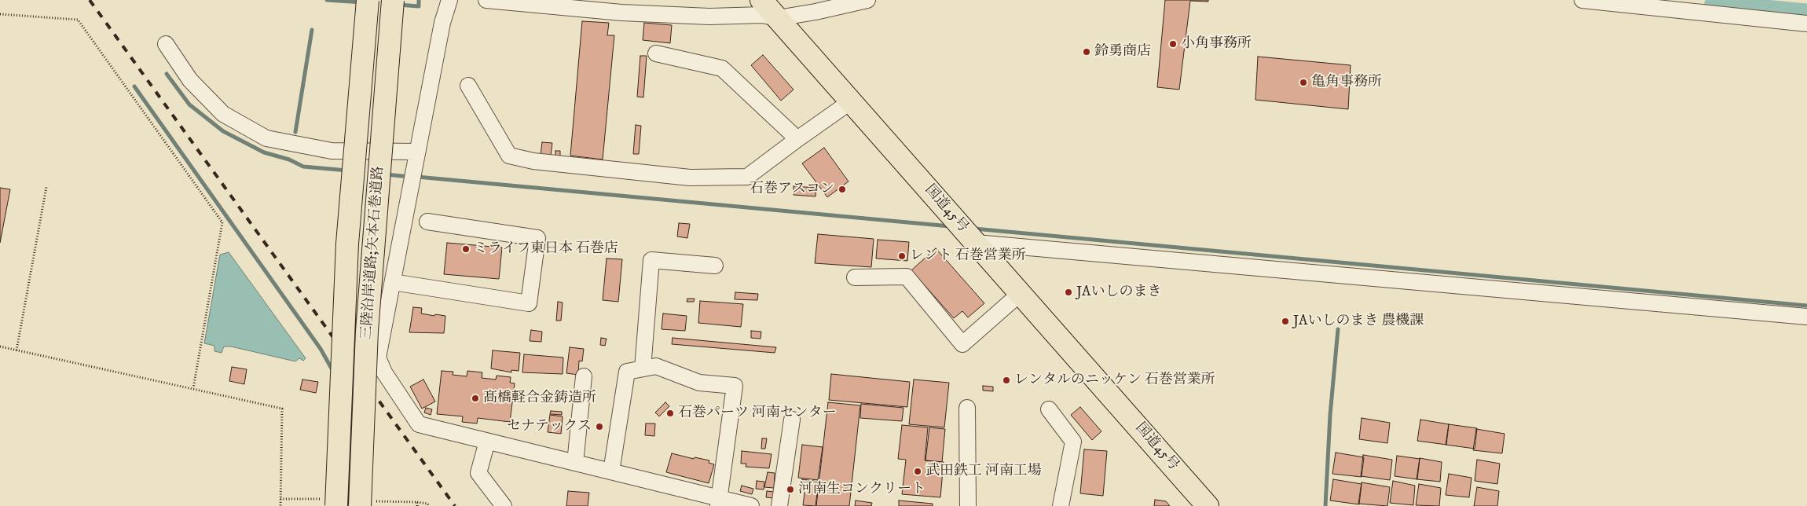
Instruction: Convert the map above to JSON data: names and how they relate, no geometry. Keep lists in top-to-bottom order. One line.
{"streets":{"highway":["国道45号","三陸沿岸道路;矢本石巻道路"]},"places":["小角事務所","鈴勇商店","亀角事務所","石巻アスコン","ミライフ東日本 石巻店","レント 石巻営業所","JAいしのまき","JAいしのまき 農機課","レンタルのニッケン 石巻営業所","髙橋軽合金鋳造所","石巻パーツ 河南センター","セナテックス","武田鉄工 河南工場","河南生コンクリート"]}
